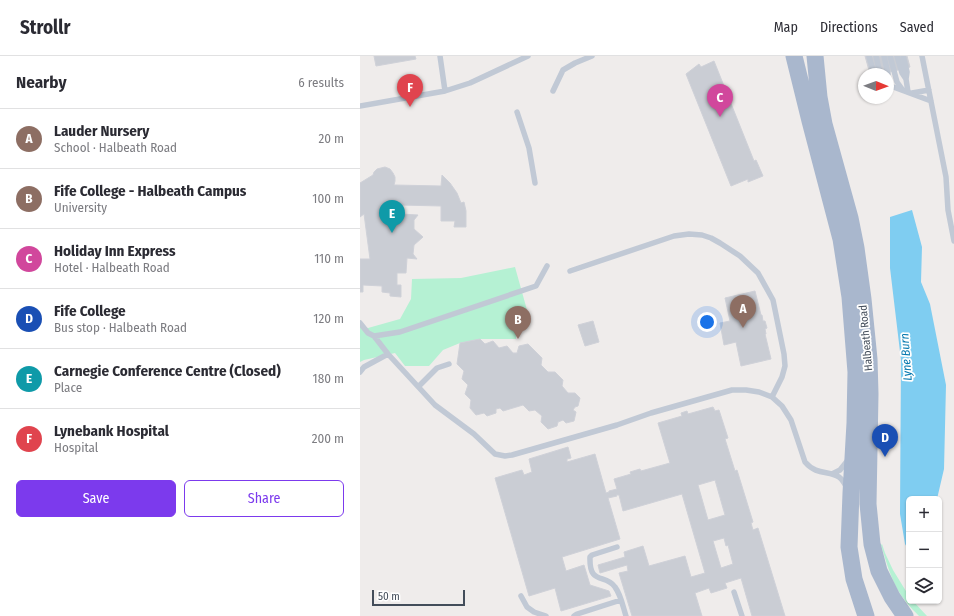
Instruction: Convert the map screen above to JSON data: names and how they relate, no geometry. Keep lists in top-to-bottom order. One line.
{"streets":{"main road":["Halbeath Road"]},"water":["Lyne Burn"],"scale_bar":"50 m","north":"right","page":{"header":"Strollr","nav":["Map","Directions","Saved"],"heading":["Nearby","6 results"],"pins":["F","C","E","A","B","D"],"list":[{"mark":"A","name":"Lauder Nursery","note":"School · Halbeath Road","value":"20 m"},{"mark":"B","name":"Fife College - Halbeath Campus","note":"University","value":"100 m"},{"mark":"C","name":"Holiday Inn Express","note":"Hotel · Halbeath Road","value":"110 m"},{"mark":"D","name":"Fife College","note":"Bus stop · Halbeath Road","value":"120 m"},{"mark":"E","name":"Carnegie Conference Centre (Closed)","note":"Place","value":"180 m"},{"mark":"F","name":"Lynebank Hospital","note":"Hospital","value":"200 m"}],"buttons":["Save","Share"],"map_buttons":["+","−"],"scale":"50 m"}}
